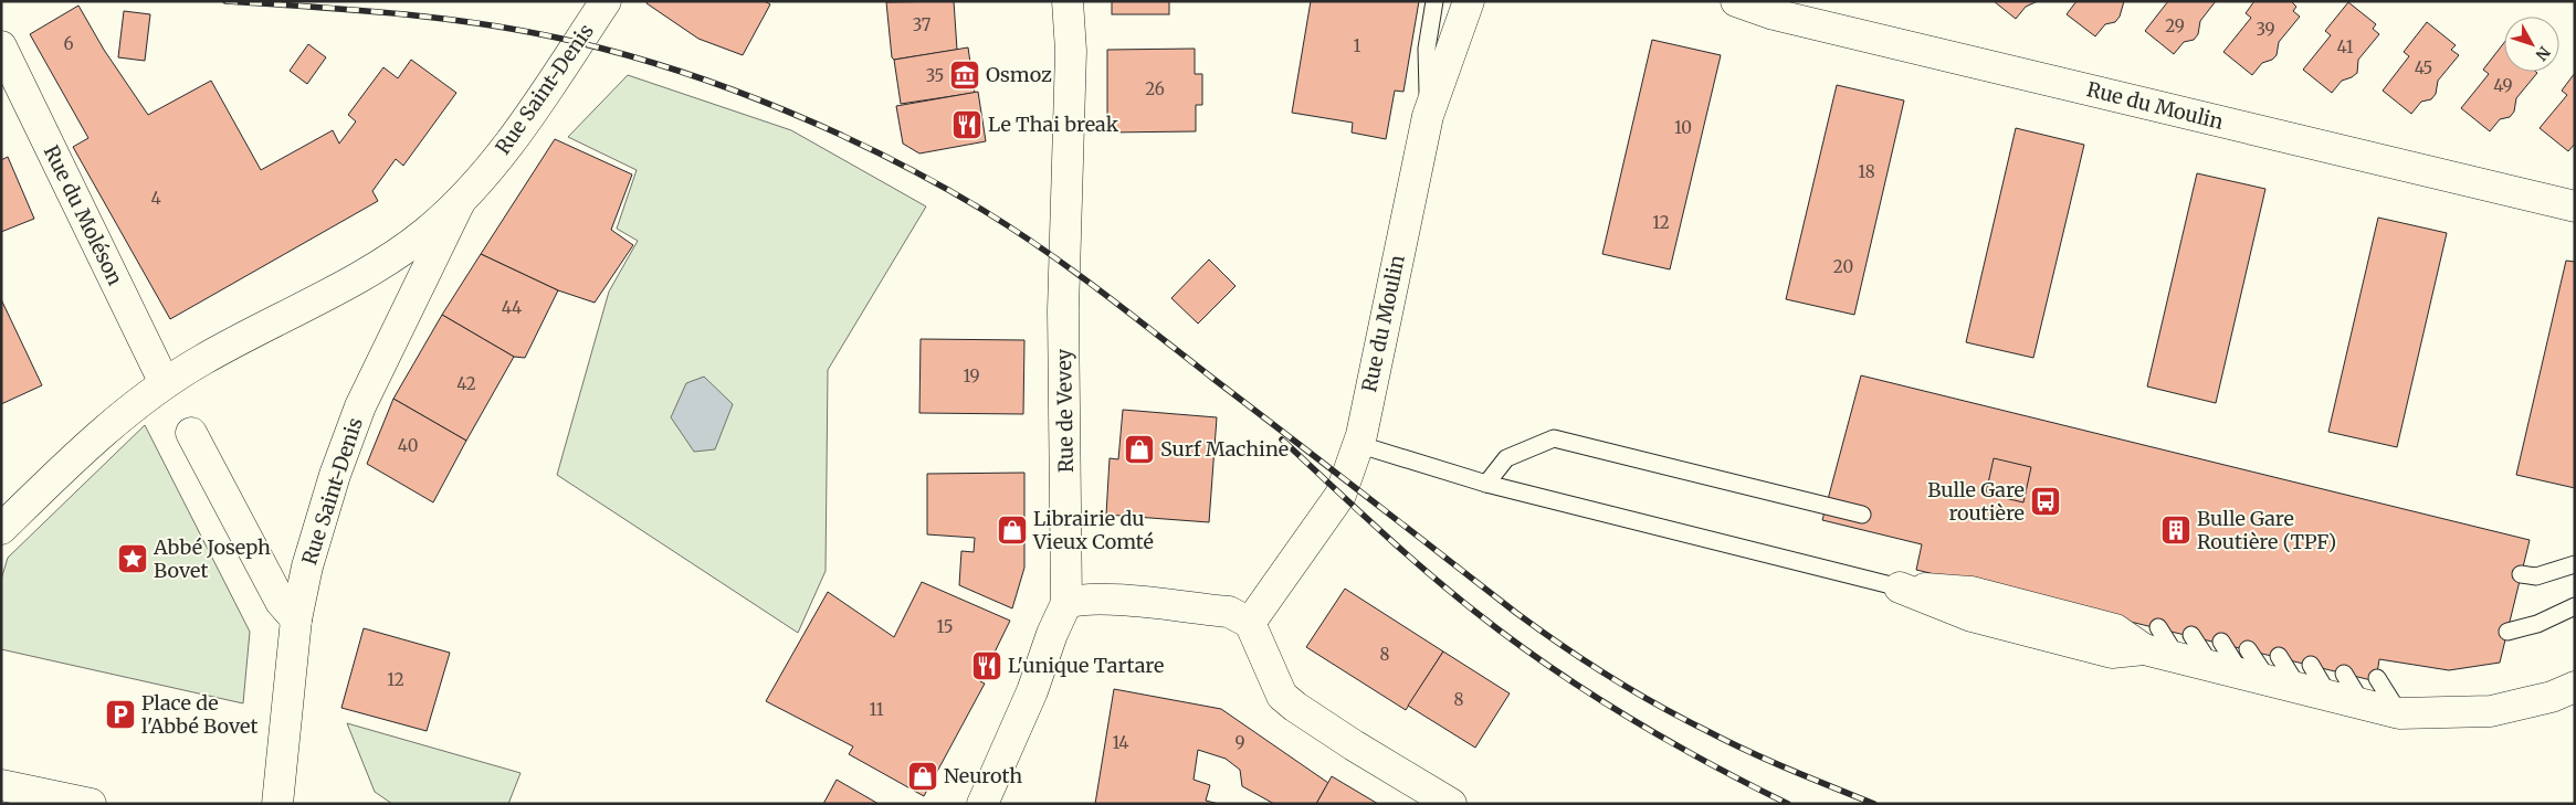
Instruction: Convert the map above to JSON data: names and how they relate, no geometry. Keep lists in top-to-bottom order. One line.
{"streets":{"street":["Rue Saint-Denis","Rue du Moulin","Rue du Moléson","Rue de Vevey"]},"crossings":[["Rue Saint-Denis","Rue du Moléson"]],"places":{"museum":["Osmoz"],"restaurant":["Le Thai break","L'unique Tartare"],"shop":["Surf Machine","Librairie du Vieux Comté","Neuroth"],"bus stop":["Bulle Gare routière"],"building":["Bulle Gare Routière (TPF)"],"place":["Abbé Joseph Bovet"],"parking":["Place de l'Abbé Bovet"]},"house_numbers":["37","29","39","6","1","41","45","35","49","26","10","18","4","12","20","44","19","42","40","15","8","12","8","11","14","9"],"north":"bottom right"}
